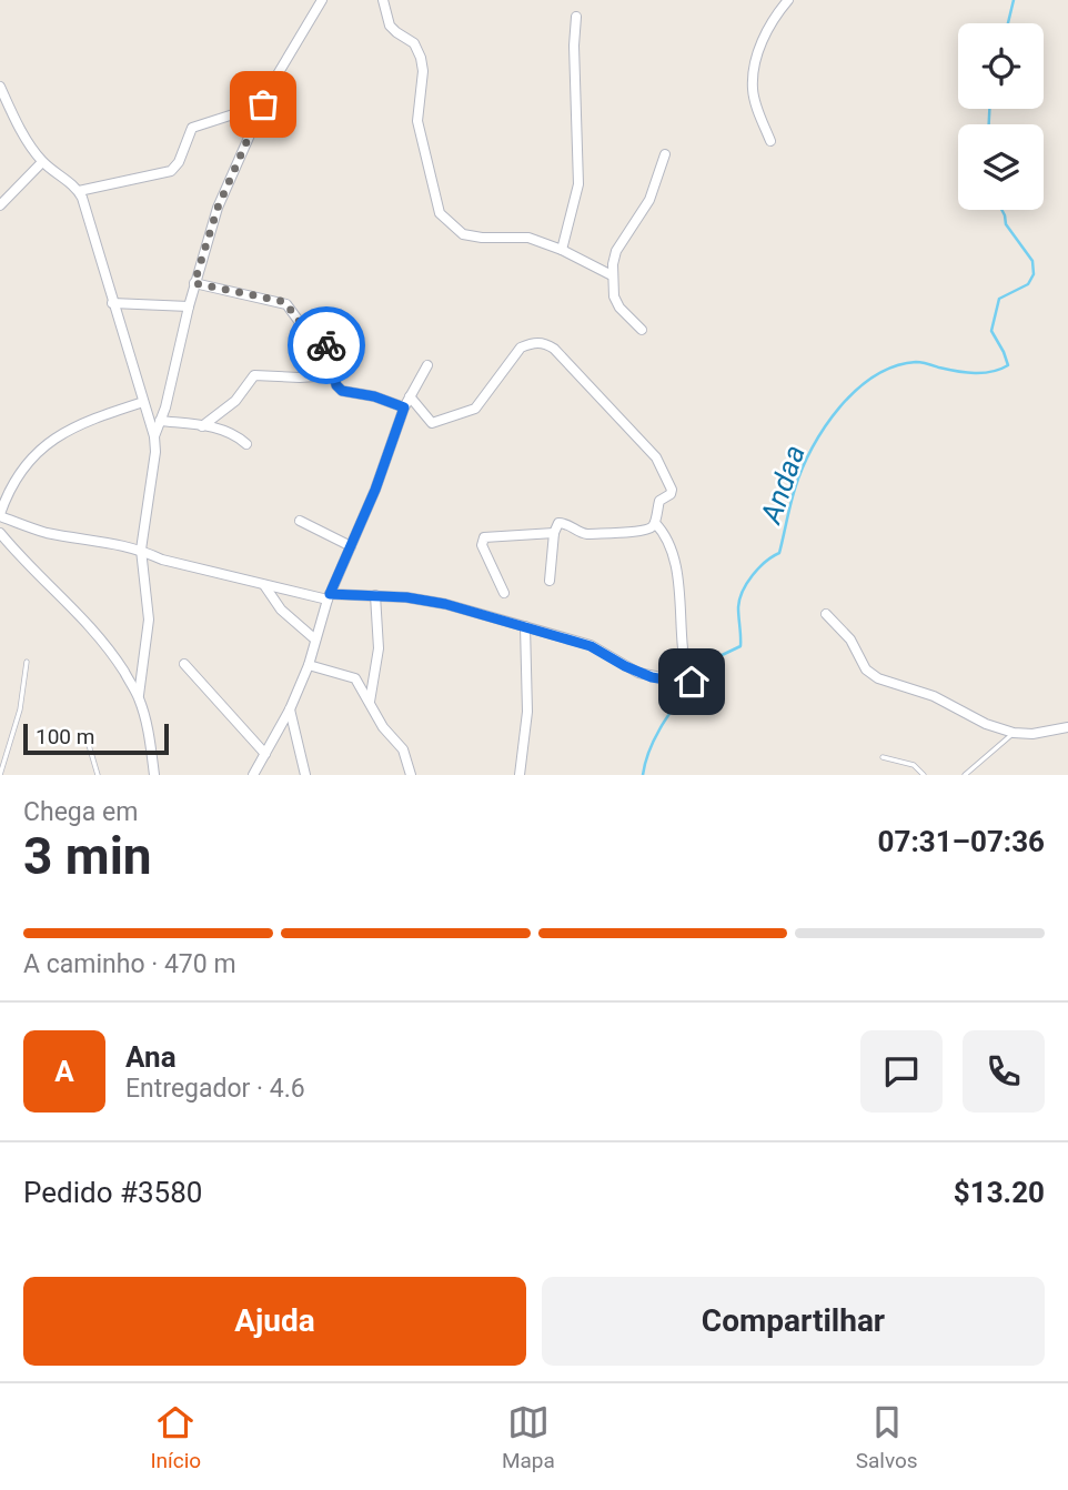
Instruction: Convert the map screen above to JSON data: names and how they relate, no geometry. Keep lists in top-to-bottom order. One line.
{"water":["Andaa"],"scale_bar":"100 m","page":{"scale":"100 m","heading":["3 min","Chega em","07:31–07:36"],"panel":["Ana","Entregador · 4.6","Pedido #3580","$13.20"],"bar":"A caminho · 470 m","round":"A","buttons":["Ajuda","Compartilhar"],"tabs":["Início","Mapa","Salvos"]}}
